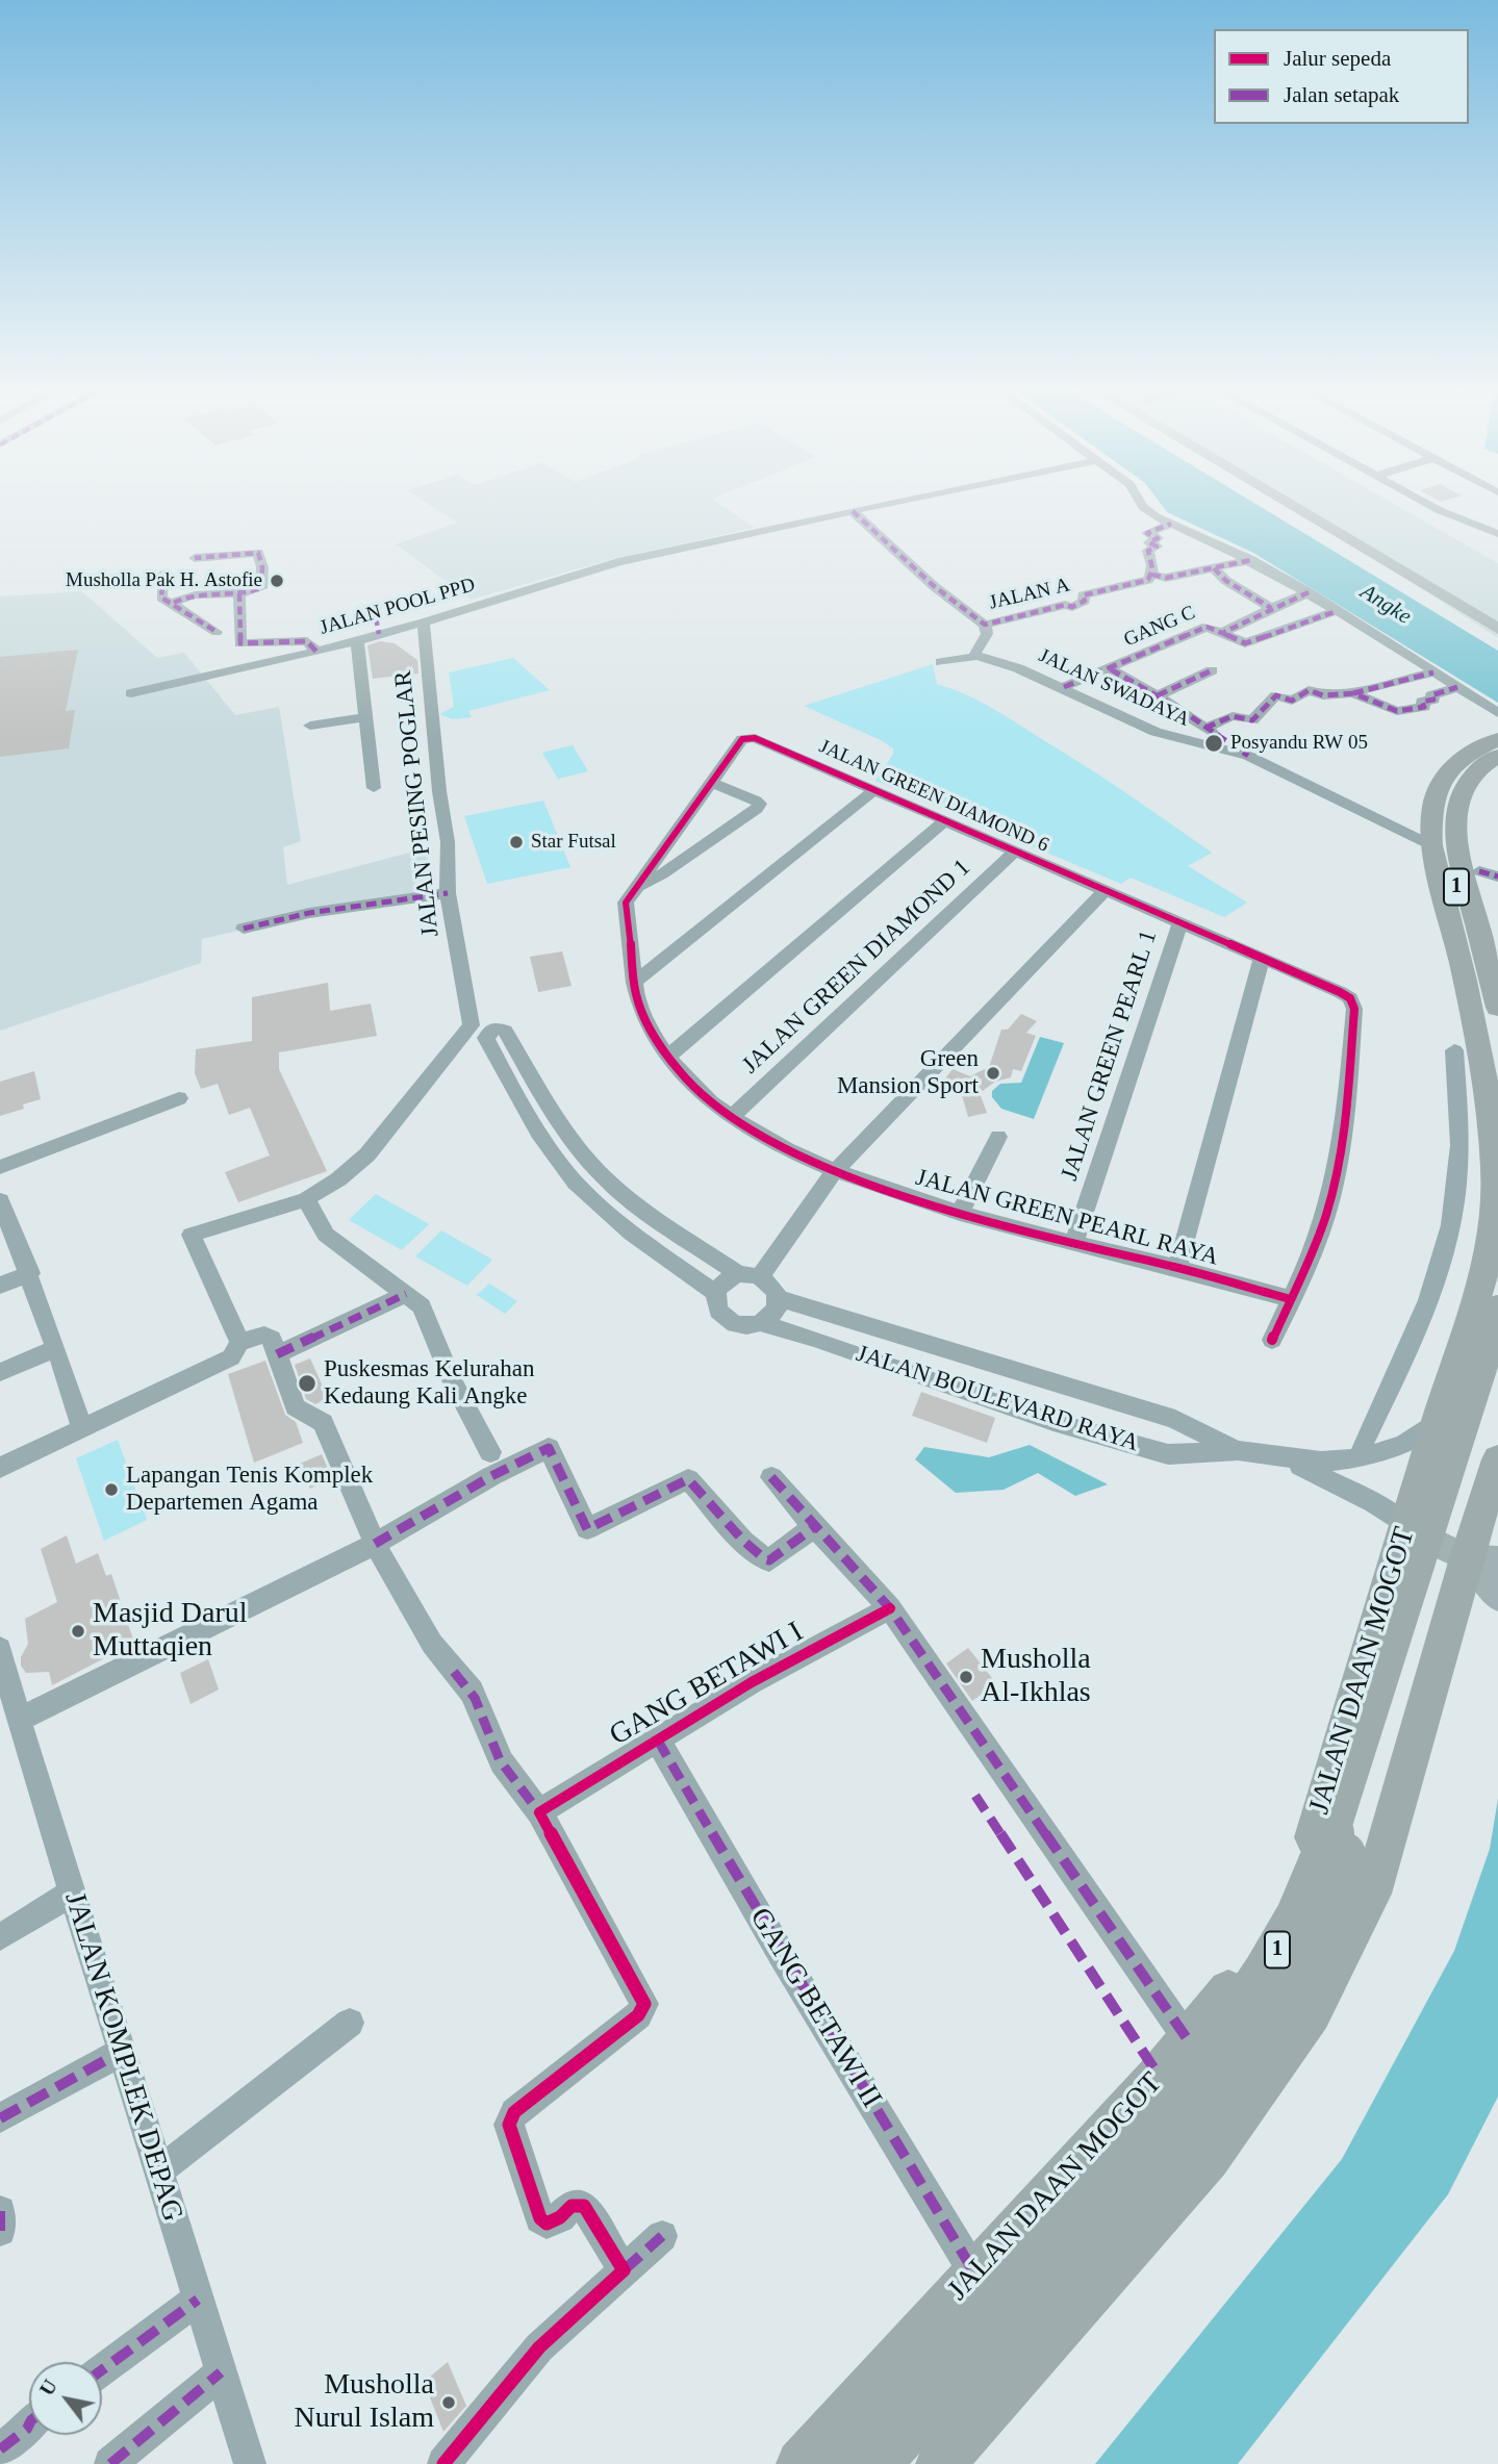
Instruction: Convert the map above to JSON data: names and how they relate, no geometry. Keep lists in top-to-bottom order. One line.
{"streets":{"highway":["1","JALAN DAAN MOGOT"],"street":["JALAN A","JALAN POOL PPD","GANG C","JALAN SWADAYA","JALAN GREEN DIAMOND 6","JALAN PESING POGLAR","JALAN GREEN DIAMOND 1","JALAN GREEN PEARL 1","JALAN GREEN PEARL RAYA","JALAN BOULEVARD RAYA","GANG BETAWI I","GANG BETAWI II","JALAN KOMPLEK DEPAG"]},"crossings":[["JALAN POOL PPD","JALAN PESING POGLAR"],["GANG C","JALAN SWADAYA"],["JALAN SWADAYA","JALAN DAAN MOGOT"],["JALAN GREEN DIAMOND 6","JALAN GREEN DIAMOND 1"],["JALAN GREEN DIAMOND 1","JALAN GREEN PEARL RAYA"],["JALAN GREEN PEARL 1","JALAN GREEN PEARL RAYA"],["JALAN BOULEVARD RAYA","JALAN DAAN MOGOT"],["JALAN DAAN MOGOT","GANG BETAWI II"],["GANG BETAWI I","GANG BETAWI II"]],"water":["Angke"],"places":["Musholla Pak H. Astofie","Posyandu RW 05","Star Futsal","Green Mansion Sport","Puskesmas Kelurahan Kedaung Kali Angke","Lapangan Tenis Komplek Departemen Agama","Masjid Darul Muttaqien","Musholla Al-Ikhlas","Musholla Nurul Islam"],"legend":["Jalur sepeda","Jalan setapak"],"north":"top left"}
